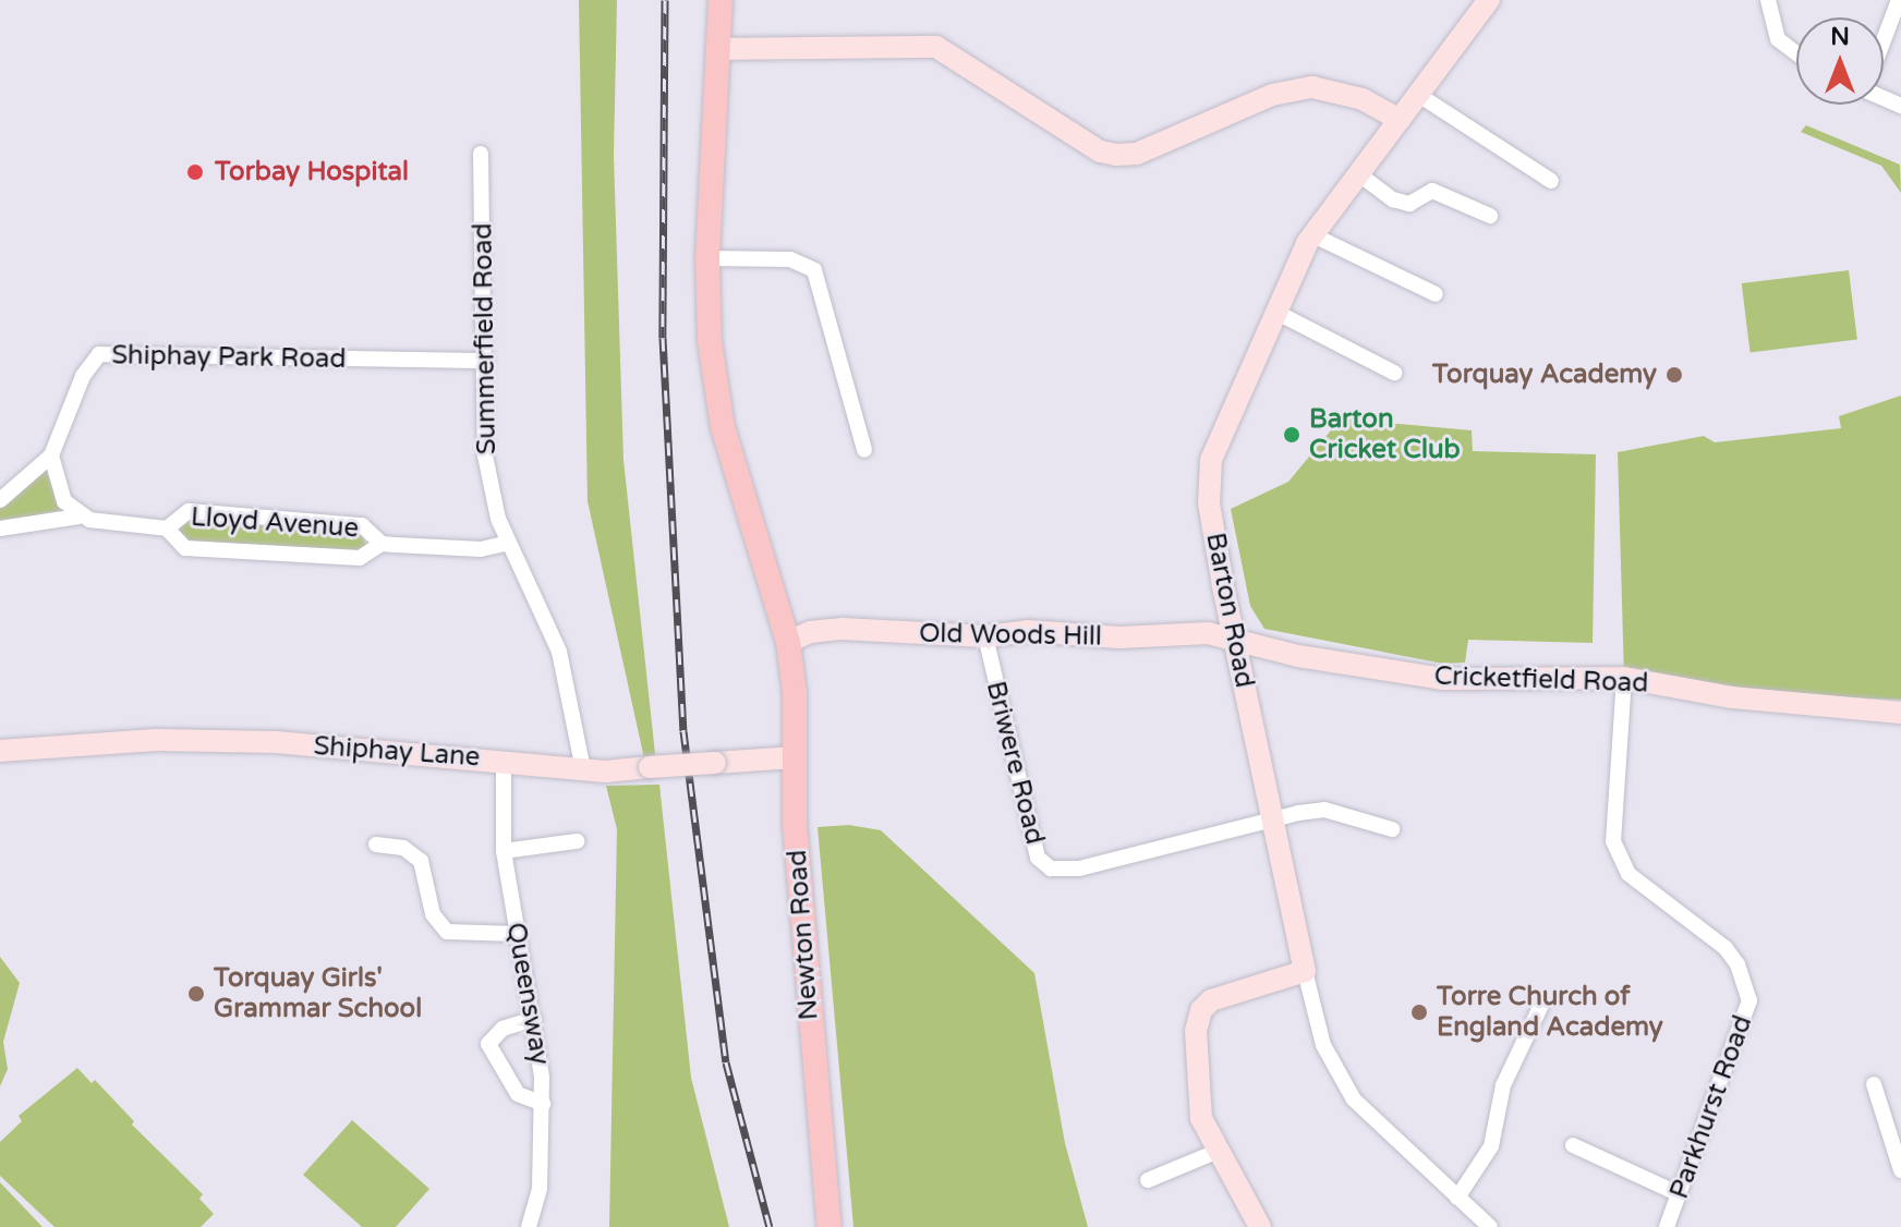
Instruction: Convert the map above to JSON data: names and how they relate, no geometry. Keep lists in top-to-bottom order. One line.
{"streets":{"main road":["Newton Road"],"street":["Summerfield Road","Shiphay Park Road","Lloyd Avenue","Barton Road","Old Woods Hill","Cricketfield Road","Shiphay Lane","Briwere Road","Queensway","Parkhurst Road"]},"crossings":[["Summerfield Road","Shiphay Park Road"],["Summerfield Road","Lloyd Avenue"],["Summerfield Road","Shiphay Lane"],["Barton Road","Old Woods Hill"],["Barton Road","Cricketfield Road"],["Barton Road","Briwere Road"],["Old Woods Hill","Cricketfield Road"],["Old Woods Hill","Briwere Road"],["Old Woods Hill","Newton Road"],["Cricketfield Road","Parkhurst Road"],["Shiphay Lane","Newton Road"],["Shiphay Lane","Queensway"]],"places":["Torbay Hospital","Torquay Academy","Barton Cricket Club","Torquay Girls' Grammar School","Torre Church of England Academy"],"north":"top"}
